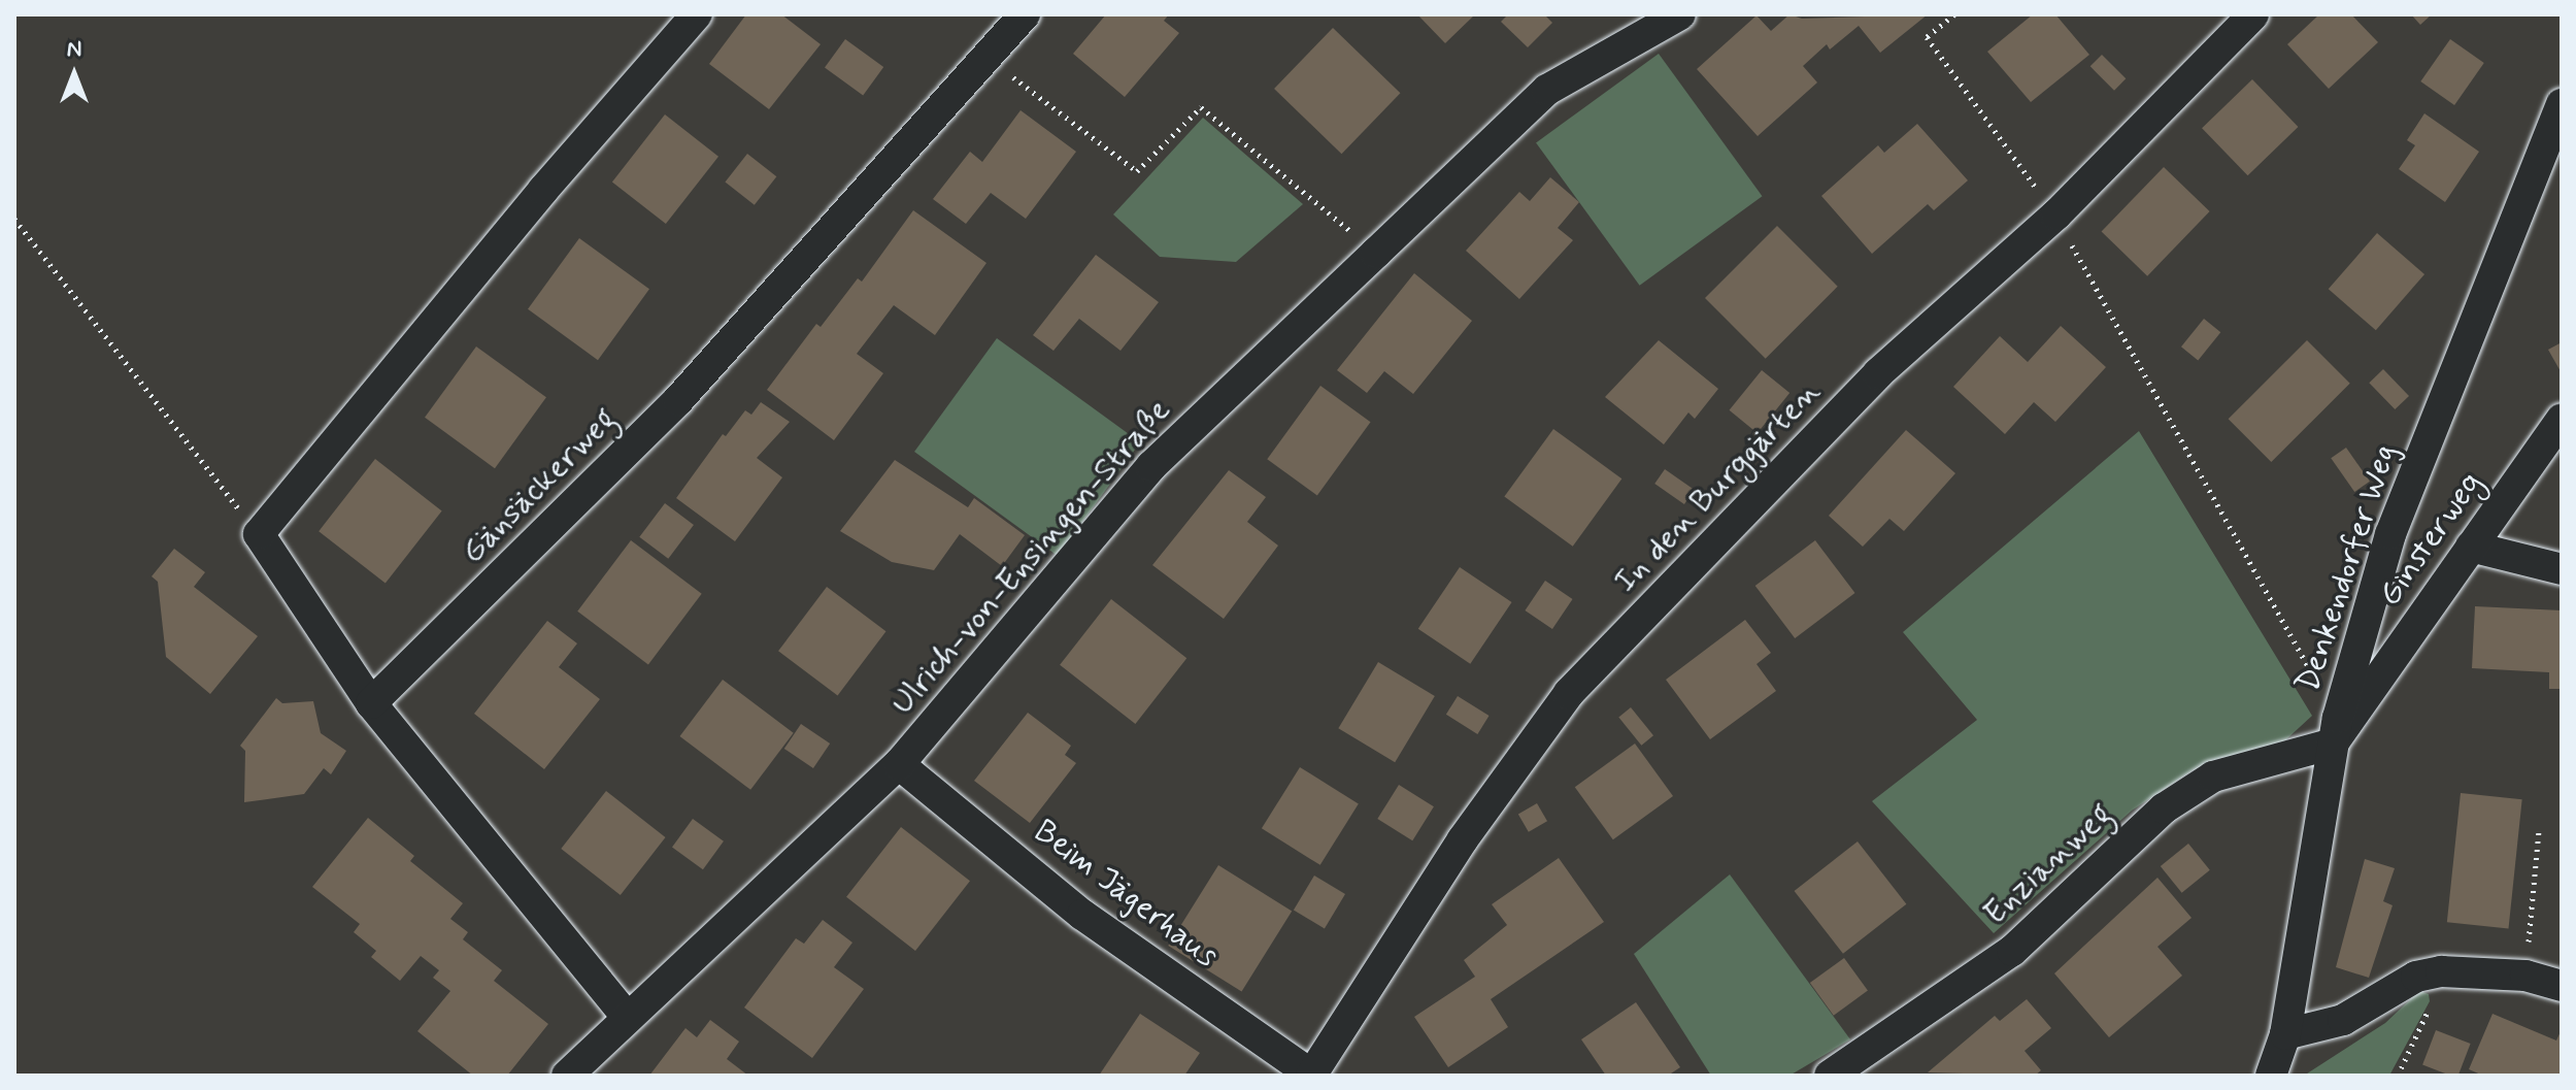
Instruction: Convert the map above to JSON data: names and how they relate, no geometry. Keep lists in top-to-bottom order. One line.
{"streets":{"street":["Gänsäckerweg","In den Burggärten","Ginsterweg","Ulrich-von-Ensingen-Straße","Denkendorfer Weg","Enzianweg","Beim Jägerhaus"]},"crossings":[["In den Burggärten","Beim Jägerhaus"],["Ginsterweg","Denkendorfer Weg"],["Ginsterweg","Enzianweg"],["Ulrich-von-Ensingen-Straße","Beim Jägerhaus"],["Denkendorfer Weg","Enzianweg"]],"north":"top"}
